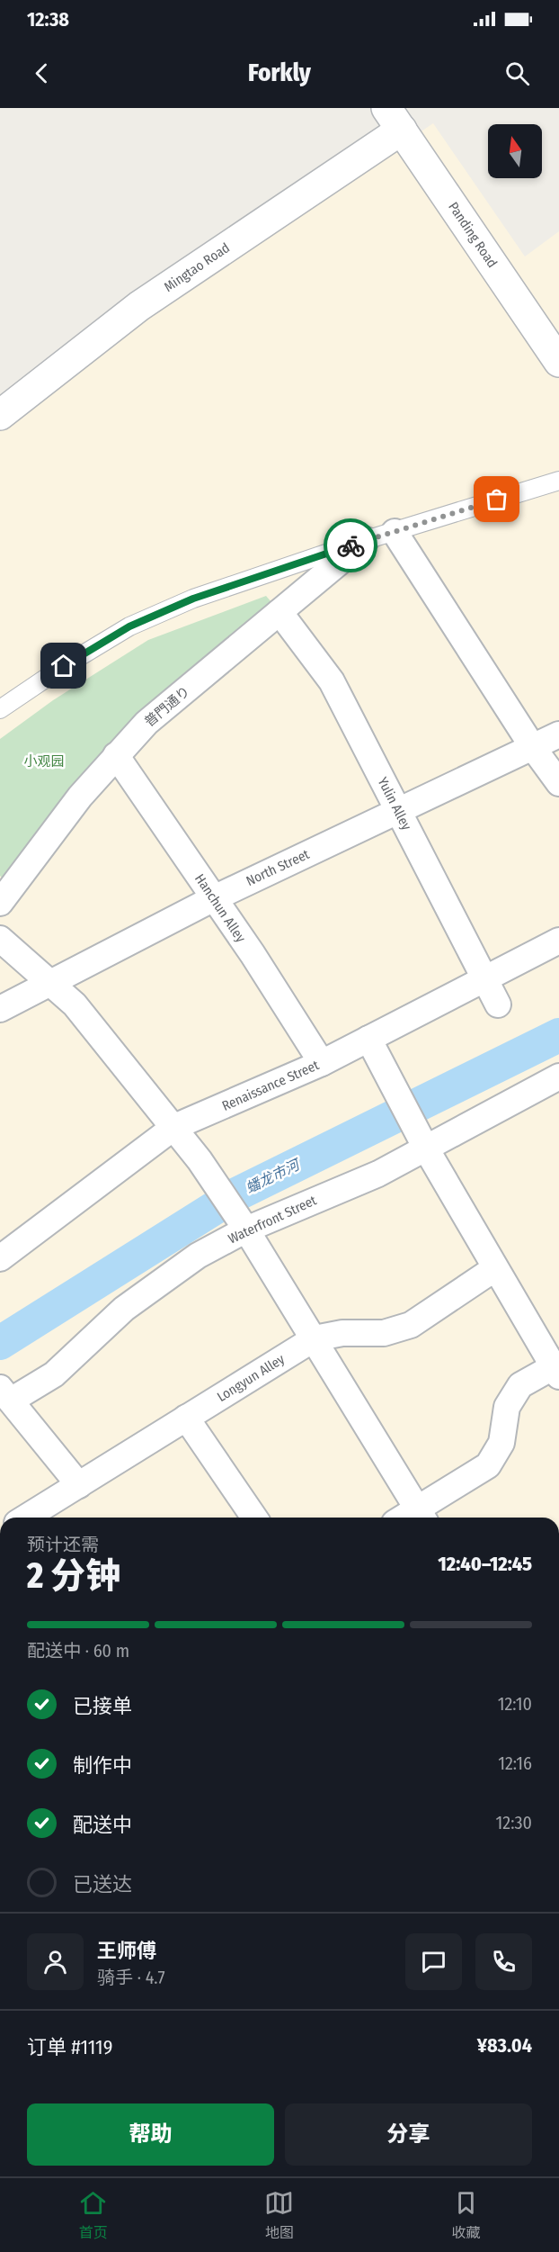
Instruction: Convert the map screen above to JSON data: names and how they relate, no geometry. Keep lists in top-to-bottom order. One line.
{"streets":{"street":["Panding Road","Mingtao Road","普門通り","Yulin Alley","North Street","Hanchun Alley","Renaissance Street","Waterfront Street","Longyun Alley"]},"crossings":[["Panding Road","Mingtao Road"],["普門通り","Yulin Alley"],["普門通り","Hanchun Alley"],["Yulin Alley","North Street"],["Yulin Alley","Renaissance Street"],["North Street","Hanchun Alley"],["Hanchun Alley","Renaissance Street"]],"water":["蟠龙市河"],"parks":["小观园"],"north":"top","page":{"status":"12:38","header":"Forkly","heading":["2 分钟","预计还需","12:40–12:45"],"panel":["王师傅","骑手 · 4.7","订单 #1119","¥83.04"],"bar":"配送中 · 60 m","list":[["已接单","12:10"],["制作中","12:16"],["配送中","12:30"],"已送达"],"buttons":["帮助","分享"],"tabs":["首页","地图","收藏"]}}
